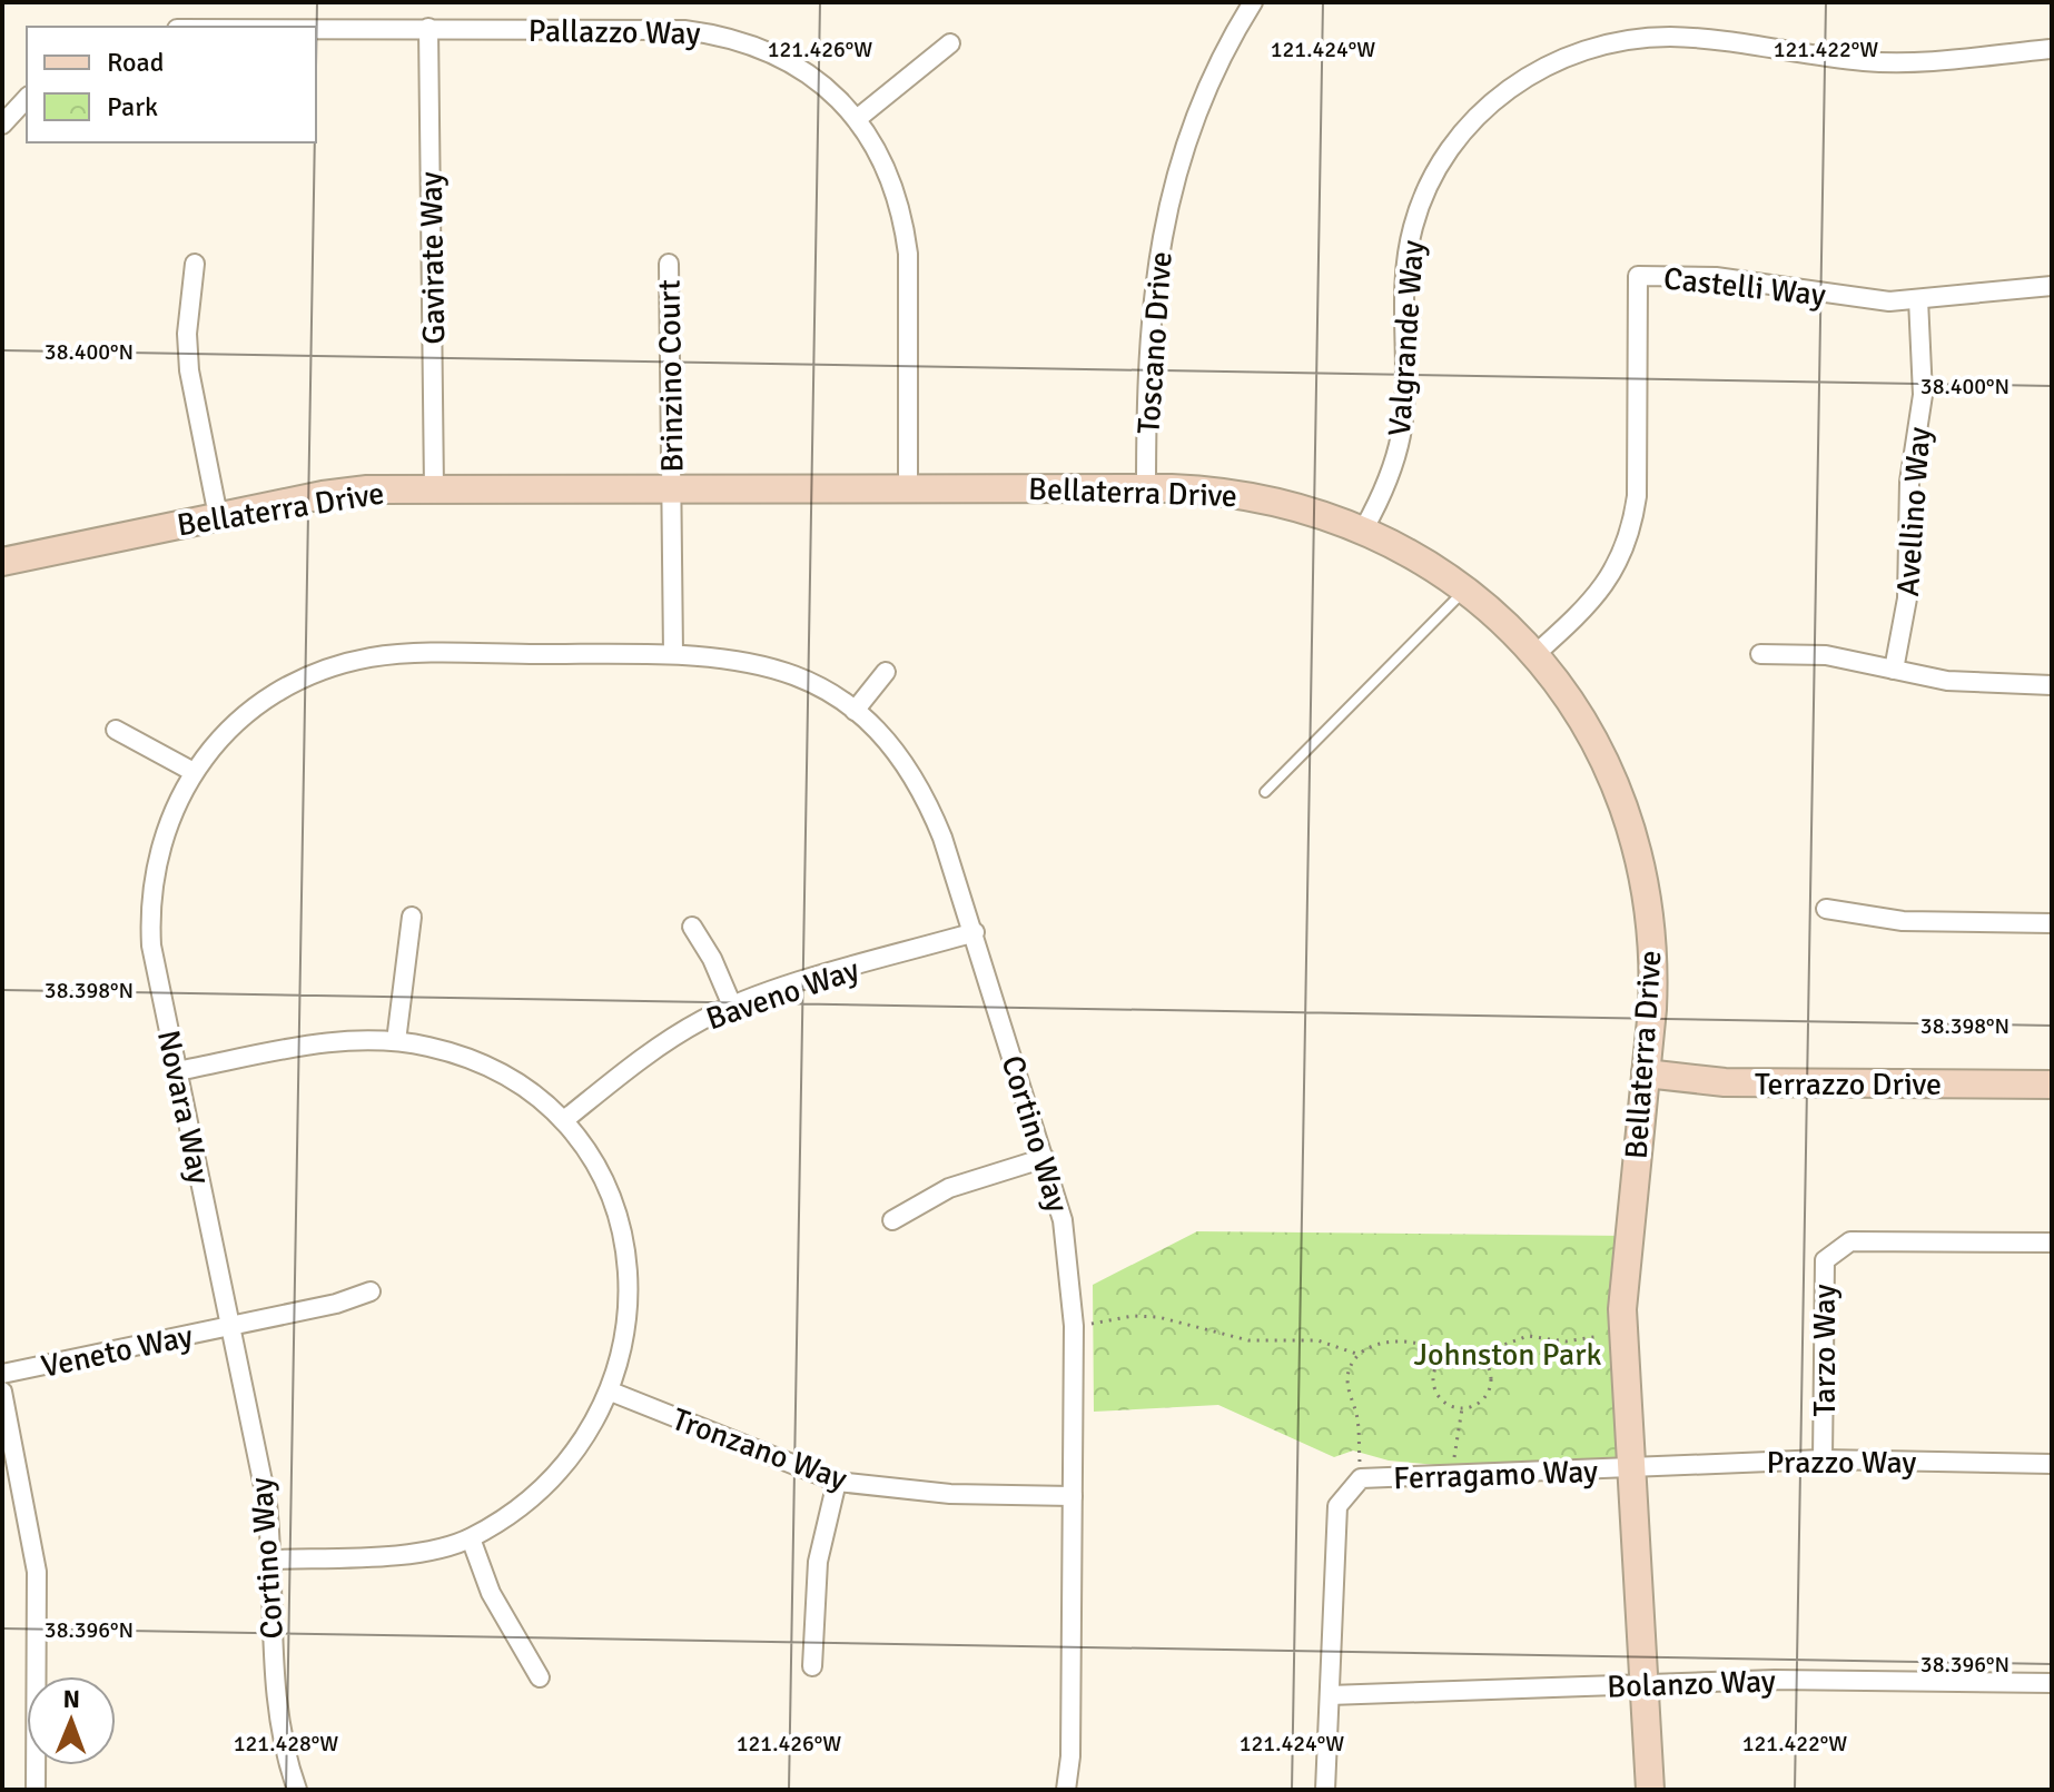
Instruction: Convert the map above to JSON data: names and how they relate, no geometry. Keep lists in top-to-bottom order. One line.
{"streets":{"street":["Pallazzo Way","Gavirate Way","Castelli Way","Valgrande Way","Toscano Drive","Brinzino Court","Bellaterra Drive","Avellino Way","Baveno Way","Terrazzo Drive","Novara Way","Cortino Way","Veneto Way","Tarzo Way","Tronzano Way","Prazzo Way","Ferragamo Way","Bolanzo Way"]},"crossings":[["Pallazzo Way","Gavirate Way"],["Pallazzo Way","Bellaterra Drive"],["Gavirate Way","Bellaterra Drive"],["Castelli Way","Bellaterra Drive"],["Castelli Way","Avellino Way"],["Valgrande Way","Bellaterra Drive"],["Toscano Drive","Bellaterra Drive"],["Brinzino Court","Bellaterra Drive"],["Brinzino Court","Novara Way"],["Brinzino Court","Cortino Way"],["Bellaterra Drive","Terrazzo Drive"],["Bellaterra Drive","Prazzo Way"],["Bellaterra Drive","Ferragamo Way"],["Bellaterra Drive","Bolanzo Way"],["Baveno Way","Cortino Way"],["Novara Way","Cortino Way"],["Novara Way","Veneto Way"],["Cortino Way","Veneto Way"],["Cortino Way","Tronzano Way"],["Tarzo Way","Prazzo Way"],["Prazzo Way","Ferragamo Way"],["Ferragamo Way","Bolanzo Way"]],"parks":["Johnston Park"],"legend":["Road","Park"],"north":"top","coordinates":["121.426°W","121.424°W","121.422°W","38.400°N","38.398°N","38.396°N","121.428°W"]}
